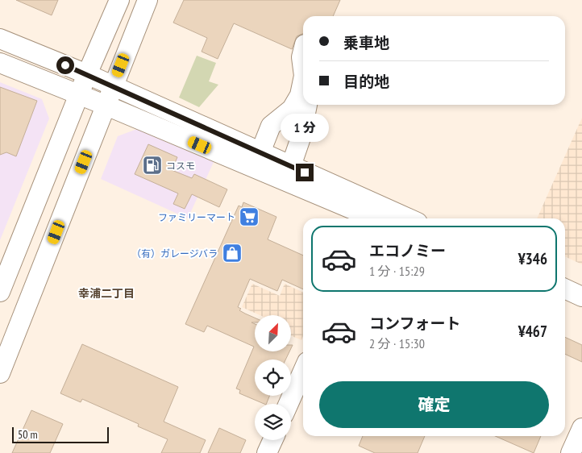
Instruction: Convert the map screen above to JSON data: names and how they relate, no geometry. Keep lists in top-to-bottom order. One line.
{"districts":["幸浦二丁目"],"places":{"fuel station":["コスモ"],"supermarket":["ファミリーマート"],"shop":["（有）ガレージバラ"]},"scale_bar":"50 m","north":"top right","page":{"banner":["乗車地","目的地"],"bubble":"1 分","list":[{"name":"エコノミー","note":"1 分 · 15:29","value":"¥346"},{"name":"コンフォート","note":"2 分 · 15:30","value":"¥467"}],"buttons":"確定","scale":"50 m"}}
